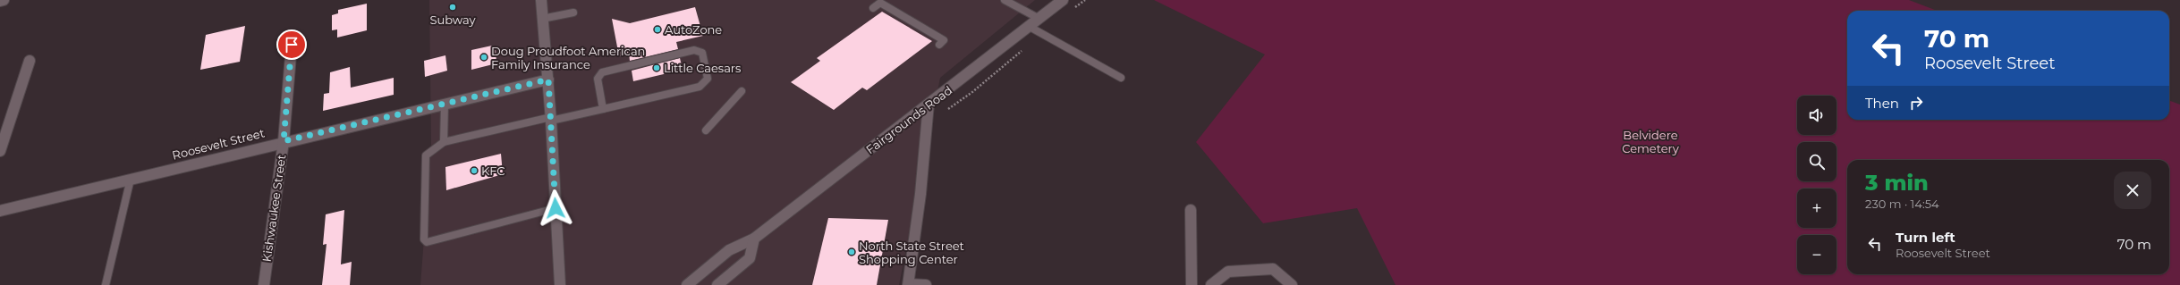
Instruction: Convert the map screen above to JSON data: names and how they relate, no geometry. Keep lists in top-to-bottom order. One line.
{"streets":{"street":["Fairgrounds Road","Roosevelt Street","Kishwaukee Street"]},"crossings":[["Roosevelt Street","Kishwaukee Street"]],"parks":["Belvidere Cemetery"],"places":["Subway","AutoZone","Doug Proudfoot American Family Insurance","Little Caesars","KFC","North State Street Shopping Center"],"page":{"turn":["70 m","Roosevelt Street"],"then":"Then","map_buttons":["+","−"],"heading":["3 min","230 m · 14:54"],"list":[{"name":"Turn left","note":"Roosevelt Street","value":"70 m"}]}}
